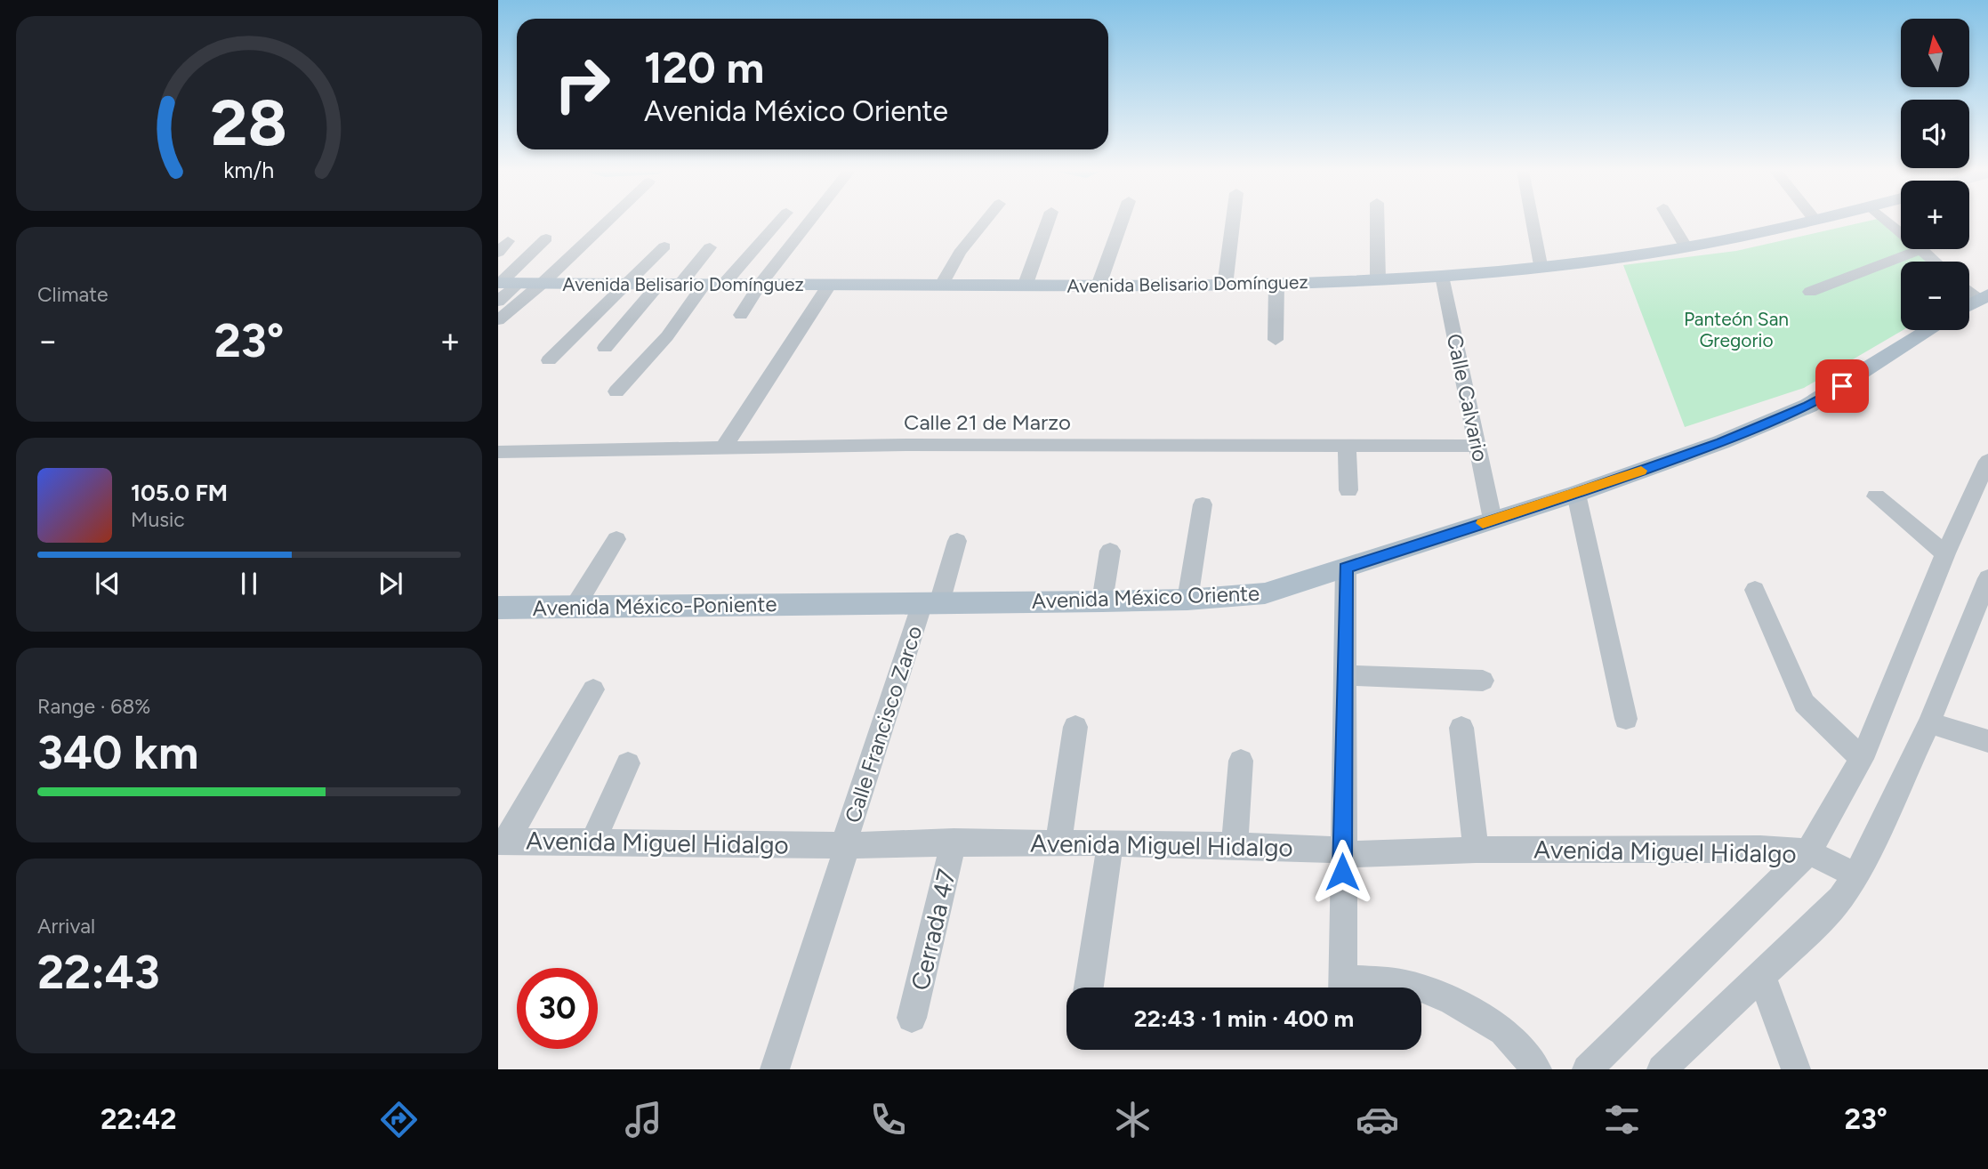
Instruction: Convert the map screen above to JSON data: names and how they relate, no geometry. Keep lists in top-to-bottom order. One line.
{"streets":{"main road":["Avenida Belisario Domínguez","Avenida México Oriente","Avenida México-Poniente"],"street":["Calle Calvario","Calle 21 de Marzo","Calle Francisco Zarco","Avenida Miguel Hidalgo","Cerrada 47"]},"crossings":[["Avenida Belisario Domínguez","Calle Calvario"],["Calle Calvario","Calle 21 de Marzo"],["Calle Calvario","Avenida México Oriente"],["Avenida México Oriente","Avenida México-Poniente"],["Avenida México Oriente","Calle Francisco Zarco"],["Calle Francisco Zarco","Avenida Miguel Hidalgo"],["Avenida Miguel Hidalgo","Cerrada 47"]],"parks":["Panteón San Gregorio"],"north":"top","page":{"map_buttons":["+","−"],"turn":["120 m","Avenida México Oriente"],"tile":["Climate",["Range · 68%","340 km"],["Arrival","22:43"]],"heat":["−","23°","+"],"song":["105.0 FM","Music"],"limit":"30","trip":"22:43 · 1 min · 400 m","tabs":["22:42","23°"],"gauge":["28","km/h"]}}
